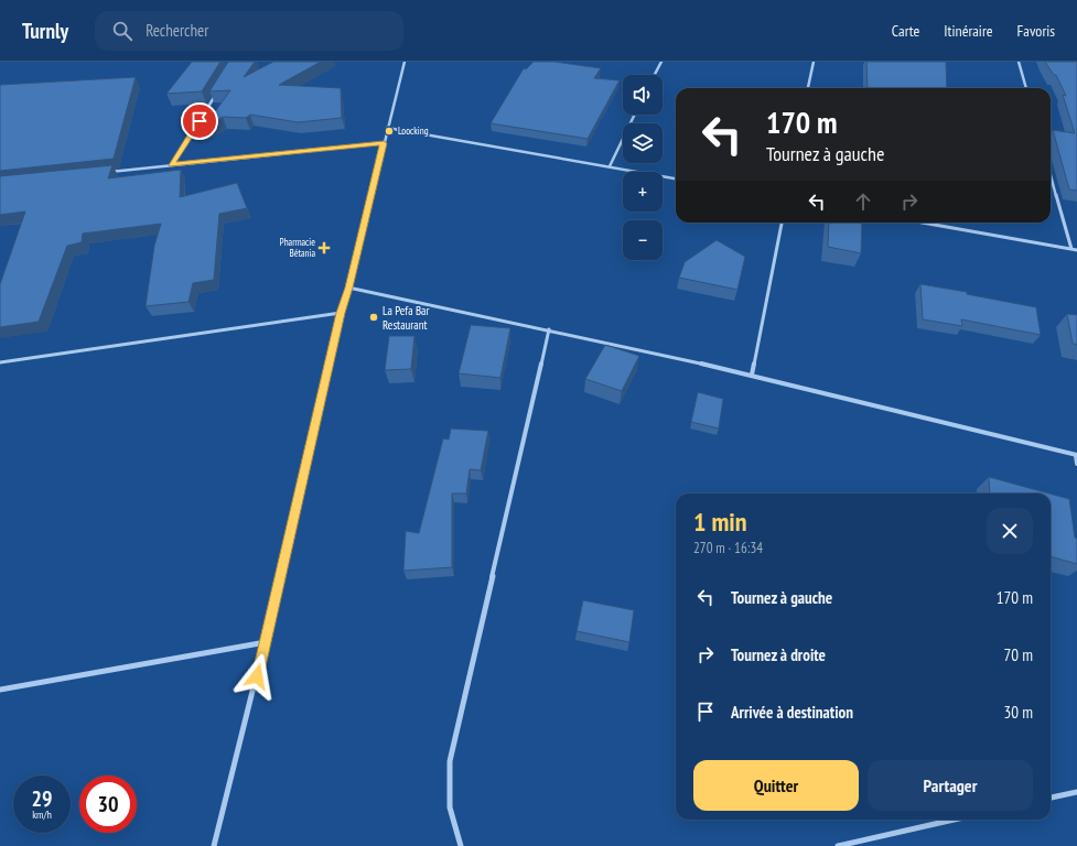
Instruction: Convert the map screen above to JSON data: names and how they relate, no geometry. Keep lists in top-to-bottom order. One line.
{"places":{"other":["Loocking","La Pefa Bar Restaurant"],"health":["Pharmacie Bétania"]},"page":{"header":"Turnly","search":"Rechercher","nav":["Carte","Itinéraire","Favoris"],"map_buttons":["+","−"],"turn":["170 m","Tournez à gauche"],"heading":["1 min","270 m · 16:34"],"list":[{"name":"Tournez à gauche","value":"170 m"},{"name":"Tournez à droite","value":"70 m"},{"name":"Arrivée à destination","value":"30 m"}],"buttons":["Quitter","Partager"],"speed":"29 km/h","limit":"30"}}
